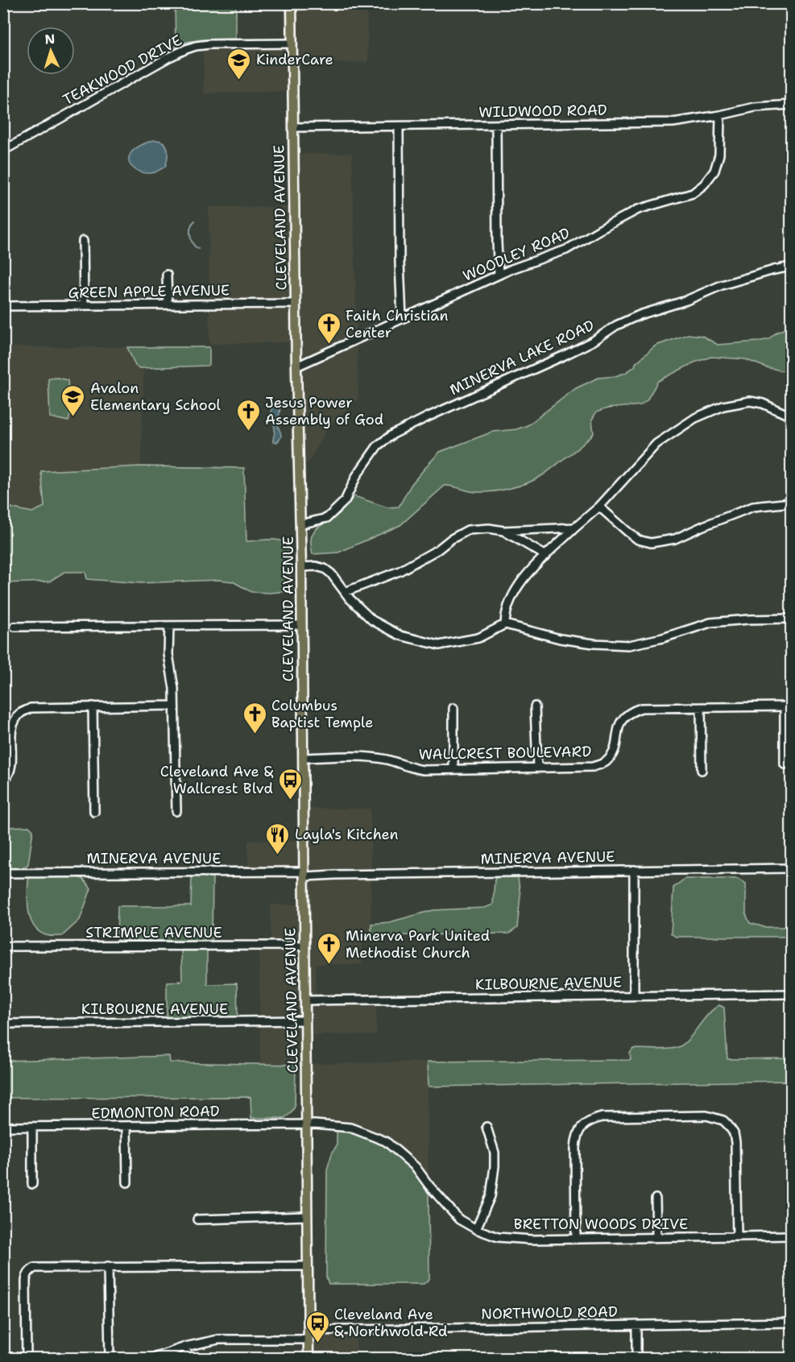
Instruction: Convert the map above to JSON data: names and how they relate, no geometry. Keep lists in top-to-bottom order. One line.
{"streets":{"main road":["CLEVELAND AVENUE"],"street":["TEAKWOOD DRIVE","WILDWOOD ROAD","WOODLEY ROAD","GREEN APPLE AVENUE","MINERVA LAKE ROAD","WALLCREST BOULEVARD","MINERVA AVENUE","STRIMPLE AVENUE","KILBOURNE AVENUE","EDMONTON ROAD","BRETTON WOODS DRIVE","NORTHWOLD ROAD"]},"crossings":[["TEAKWOOD DRIVE","CLEVELAND AVENUE"],["WILDWOOD ROAD","CLEVELAND AVENUE"],["WILDWOOD ROAD","WOODLEY ROAD"],["CLEVELAND AVENUE","WOODLEY ROAD"],["CLEVELAND AVENUE","GREEN APPLE AVENUE"],["CLEVELAND AVENUE","MINERVA LAKE ROAD"],["CLEVELAND AVENUE","WALLCREST BOULEVARD"],["CLEVELAND AVENUE","MINERVA AVENUE"],["CLEVELAND AVENUE","STRIMPLE AVENUE"],["CLEVELAND AVENUE","KILBOURNE AVENUE"],["CLEVELAND AVENUE","EDMONTON ROAD"],["CLEVELAND AVENUE","BRETTON WOODS DRIVE"],["CLEVELAND AVENUE","NORTHWOLD ROAD"],["EDMONTON ROAD","BRETTON WOODS DRIVE"]],"places":{"school or university":["KinderCare","Avalon Elementary School"],"church":["Faith Christian Center","Jesus Power Assembly of God","Columbus Baptist Temple","Minerva Park United Methodist Church"],"bus stop":["Cleveland Ave & Wallcrest Blvd","Cleveland Ave & Northwold Rd"],"restaurant":["Layla's Kitchen"]},"north":"top"}
